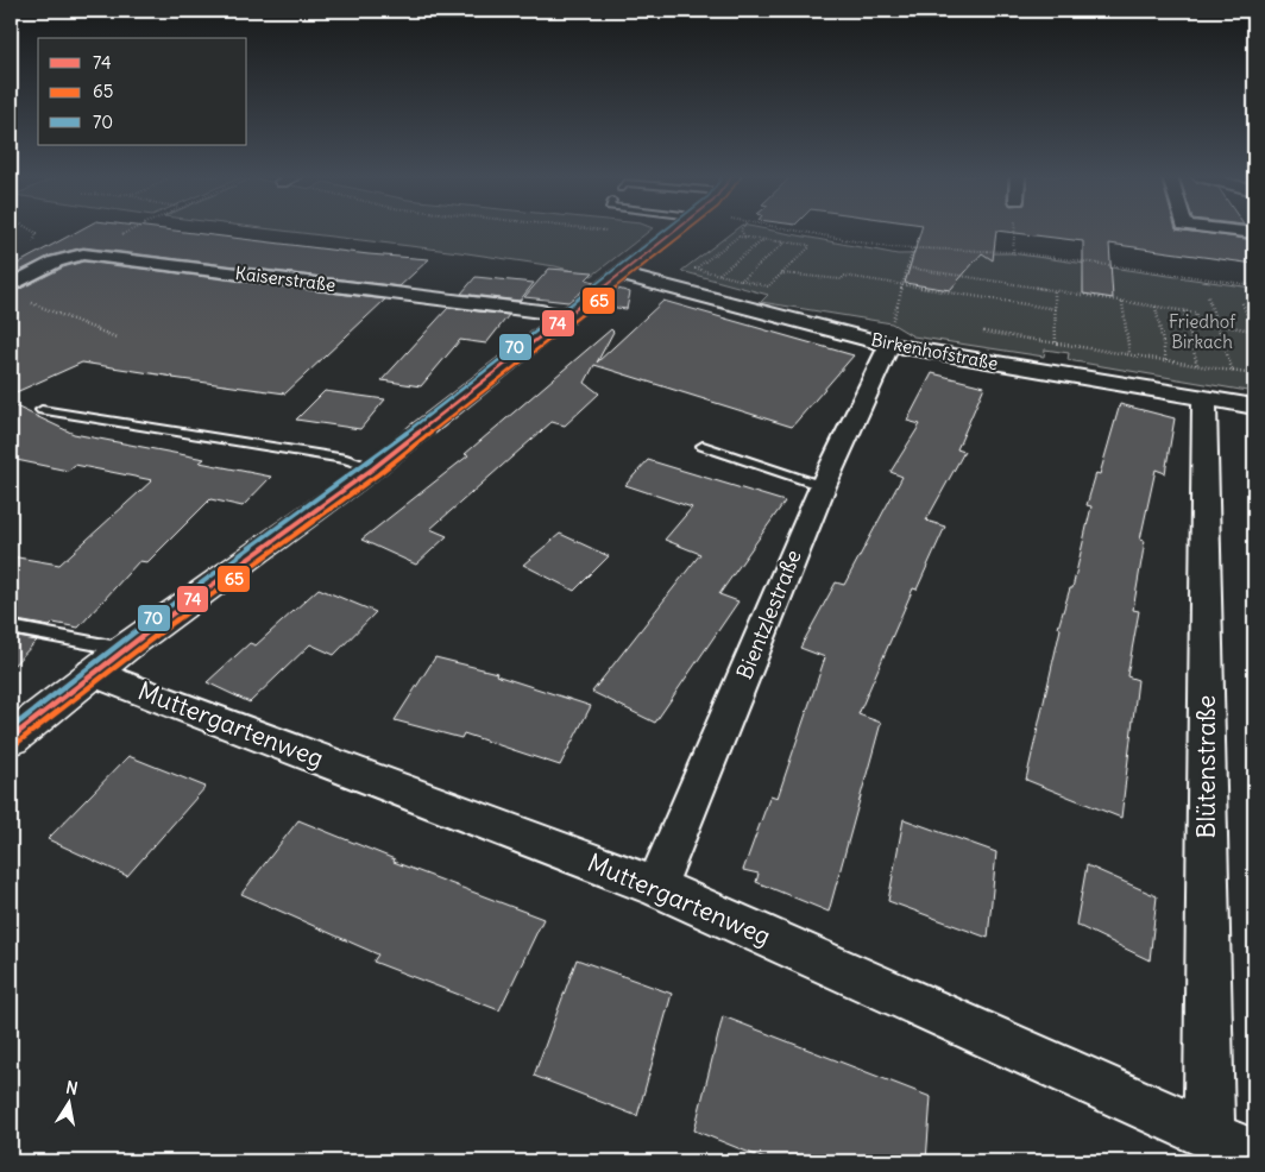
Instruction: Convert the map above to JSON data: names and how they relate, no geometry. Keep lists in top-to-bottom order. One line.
{"streets":{"street":["Kaiserstraße","Birkenhofstraße","Bientzlestraße","Muttergartenweg","Blütenstraße"]},"crossings":[["Birkenhofstraße","Bientzlestraße"],["Birkenhofstraße","Blütenstraße"],["Bientzlestraße","Muttergartenweg"],["Muttergartenweg","Blütenstraße"]],"parks":["Friedhof Birkach"],"lines":["transit line 74","transit line 65","transit line 70"],"legend":["74","65","70"],"north":"top"}
